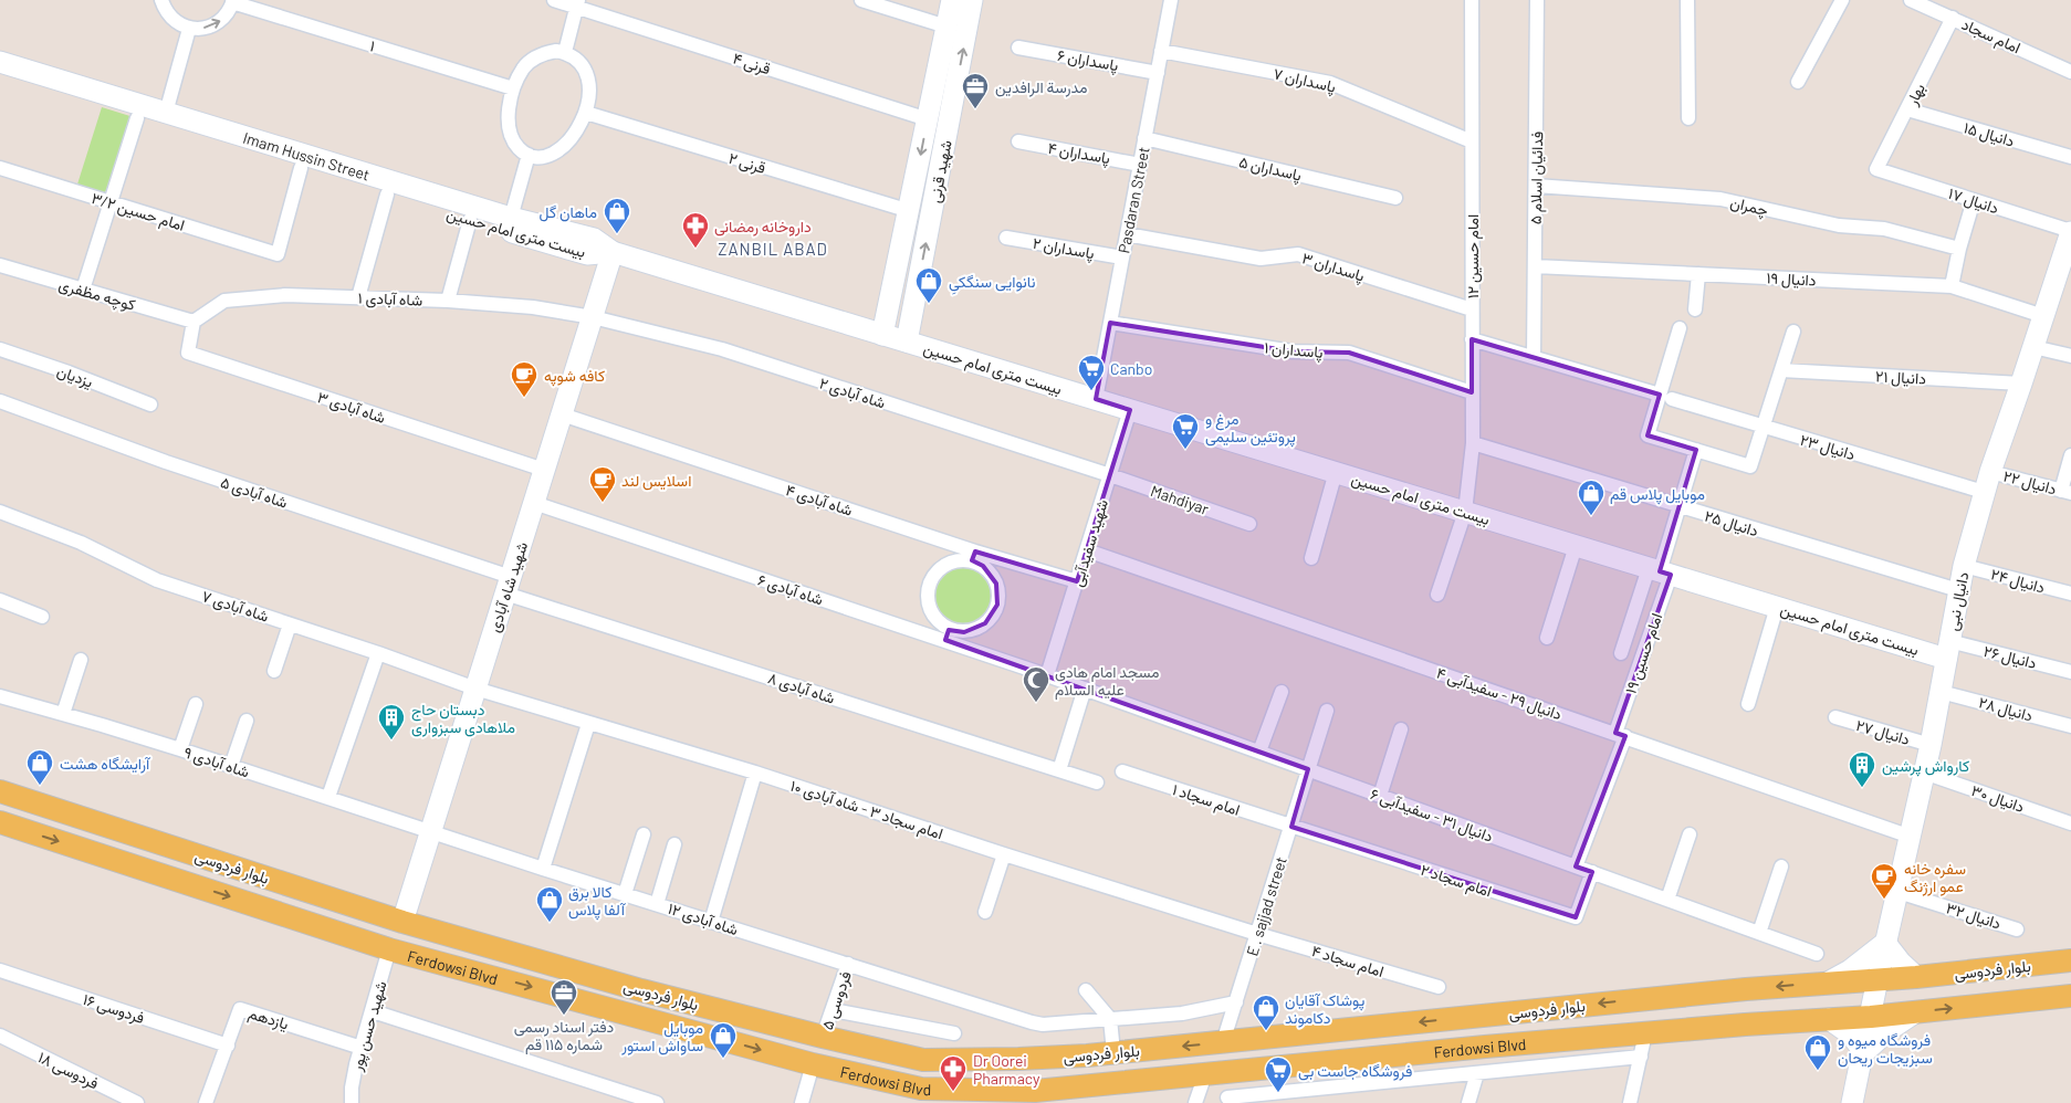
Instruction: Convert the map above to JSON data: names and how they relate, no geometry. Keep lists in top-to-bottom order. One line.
{"streets":{"main road":["Imam Hussin Street","شهید قرنی","بیست متری امام حسین","شهید شاه آبادی","دانیال نبی","بلوار فردوسی","Ferdowsi Blvd"],"street":["امام سجاد","۱","پاسداران ۶","قرنی ۴","پاسداران ۷","بهار","دانیال ۱۵","پاسداران ۴","قرنی ۲","پاسداران ۵","فدائیان اسلام ۵","Pasdaran Street","دانیال ۱۷","چمران","امام حسین ۳/۲","پاسداران ۲","امام حسین ۱۲","پاسداران ۳","دانیال ۱۹","کوچه مظفری","شاه آبادی ۱","پاسداران ۱","یزدیان","دانیال ۲۱","شاه آبادی ۲","شاه آبادی ۳","دانیال ۲۳","دانیال ۲۲","شاه آبادی ۵","شاه آبادی ۴","Mahdiyar","دانیال ۲۵","شهید سفیدآبی","دانیال ۲۴","شاه آبادی ۶","شاه آبادی ۷","امام حسین ۱۹","دانیال ۲۶","شاه آبادی ۸","دانیال ۲۹ - سفیدآبی ۴","دانیال ۲۸","دانیال ۲۷","شاه آبادی ۹","دانیال ۳۰","امام سجاد ۱","امام سجاد ۳ - شاه آبادی ۱۰","دانیال ۳۱ - سفیدآبی ۶","امام سجاد ۲","E . sajjad street","دانیال ۳۲","شاه آبادی ۱۲","امام سجاد ۴","فردوسی ۵","فردوسی ۱۶","یازدهم","شهید حسن پور","فردوسی ۱۸"]},"crossings":[["امام سجاد","بهار"],["۱","قرنی ۲"],["پاسداران ۶","Pasdaran Street"],["قرنی ۴","شهید قرنی"],["پاسداران ۷","Pasdaran Street"],["پاسداران ۷","امام حسین ۱۲"],["بهار","دانیال ۱۵"],["بهار","دانیال ۱۷"],["پاسداران ۴","Pasdaran Street"],["Imam Hussin Street","بیست متری امام حسین"],["Imam Hussin Street","شهید شاه آبادی"],["قرنی ۲","شهید قرنی"],["پاسداران ۵","Pasdaran Street"],["شهید قرنی","بیست متری امام حسین"],["فدائیان اسلام ۵","چمران"],["فدائیان اسلام ۵","دانیال ۱۹"],["فدائیان اسلام ۵","دانیال ۲۳"],["Pasdaran Street","بیست متری امام حسین"],["Pasdaran Street","پاسداران ۲"],["Pasdaran Street","پاسداران ۳"],["Pasdaran Street","پاسداران ۱"],["دانیال ۱۷","دانیال نبی"],["امام حسین ۳/۲","بیست متری امام حسین"],["بیست متری امام حسین","امام حسین ۱۲"],["بیست متری امام حسین","شهید سفیدآبی"],["بیست متری امام حسین","شهید شاه آبادی"],["بیست متری امام حسین","دانیال نبی"],["بیست متری امام حسین","امام حسین ۱۹"],["بیست متری امام حسین","دانیال ۲۶"],["امام حسین ۱۲","پاسداران ۳"],["امام حسین ۱۲","پاسداران ۱"],["امام حسین ۱۲","دانیال ۲۳"],["امام حسین ۱۲","دانیال ۲۵"],["دانیال ۱۹","دانیال نبی"],["کوچه مظفری","شاه آبادی ۱"],["کوچه مظفری","شاه آبادی ۳"],["شاه آبادی ۱","شاه آبادی ۲"],["شاه آبادی ۱","شاه آبادی ۳"],["شاه آبادی ۱","شهید شاه آبادی"],["دانیال ۲۱","دانیال نبی"],["شاه آبادی ۲","Mahdiyar"],["شاه آبادی ۲","شهید سفیدآبی"],["شاه آبادی ۲","شهید شاه آبادی"],["شاه آبادی ۳","شهید شاه آبادی"],["دانیال ۲۳","دانیال نبی"],["دانیال ۲۲","دانیال نبی"],["شاه آبادی ۵","شهید شاه آبادی"],["شاه آبادی ۵","شاه آبادی ۸"],["شاه آبادی ۴","شهید سفیدآبی"],["شاه آبادی ۴","شهید شاه آبادی"],["شاه آبادی ۴","شاه آبادی ۶"],["Mahdiyar","شهید سفیدآبی"],["دانیال ۲۵","دانیال نبی"],["شهید سفیدآبی","شاه آبادی ۶"],["شهید سفیدآبی","دانیال ۲۹ - سفیدآبی ۴"],["شهید سفیدآبی","دانیال ۳۱ - سفیدآبی ۶"],["دانیال ۲۴","دانیال نبی"],["شهید شاه آبادی","شاه آبادی ۶"],["شهید شاه آبادی","شاه آبادی ۷"],["شهید شاه آبادی","شاه آبادی ۸"],["شهید شاه آبادی","شاه آبادی ۹"],["شهید شاه آبادی","امام سجاد ۳ - شاه آبادی ۱۰"],["شهید شاه آبادی","بلوار فردوسی"],["شهید شاه آبادی","شاه آبادی ۱۲"],["شاه آبادی ۶","دانیال ۳۱ - سفیدآبی ۶"],["دانیال نبی","دانیال ۲۶"],["دانیال نبی","دانیال ۲۹ - سفیدآبی ۴"],["دانیال نبی","دانیال ۲۸"],["دانیال نبی","دانیال ۲۷"],["دانیال نبی","دانیال ۳۰"],["دانیال نبی","بلوار فردوسی"],["دانیال نبی","دانیال ۳۲"],["دانیال نبی","Ferdowsi Blvd"],["شاه آبادی ۷","امام سجاد ۳ - شاه آبادی ۱۰"],["امام حسین ۱۹","دانیال ۲۹ - سفیدآبی ۴"],["امام حسین ۱۹","دانیال ۳۱ - سفیدآبی ۶"],["شاه آبادی ۹","شاه آبادی ۱۲"],["امام سجاد ۱","امام سجاد ۲"],["امام سجاد ۱","E . sajjad street"],["امام سجاد ۳ - شاه آبادی ۱۰","E . sajjad street"],["امام سجاد ۳ - شاه آبادی ۱۰","امام سجاد ۴"],["دانیال ۳۱ - سفیدآبی ۶","امام سجاد ۲"],["دانیال ۳۱ - سفیدآبی ۶","E . sajjad street"],["بلوار فردوسی","E . sajjad street"],["بلوار فردوسی","فردوسی ۵"],["امام سجاد ۲","E . sajjad street"],["E . sajjad street","شاه آبادی ۱۲"],["E . sajjad street","امام سجاد ۴"],["شاه آبادی ۱۲","فردوسی ۵"],["Ferdowsi Blvd","شهید حسن پور"],["فردوسی ۱۶","یازدهم"],["یازدهم","شهید حسن پور"]],"one_way":["Ferdowsi Blvd"],"districts":["ZANBIL ABAD"],"places":{"office":["مدرسة الرافدین","دفتر اسناد رسمی شماره ۱۱۵ قم"],"shop":["ماهان گل","نانوایی سنگکیِ","موبایل پلاس قم","آرایشگاه هشت","کالا برق آلفا پلاس","پوشاک آقایان دکاموند","موبایل ساواش استور","فروشگاه میوه و سبزیجات ریحان"],"pharmacy":["داروخانه رمضانی","Dr Oorei Pharmacy"],"supermarket":["Canbo","مرغ و پروتئین سلیمی","فروشگاه جاست بی"],"cafe":["کافه شوپه","اسلایس لند","سفره خانه عمو ارژنگ"],"mosque":["مسجد امام هادی علیه السلام"],"building":["دبستان حاج ملاهادی سبزواری","کارواش پرشین"]}}
